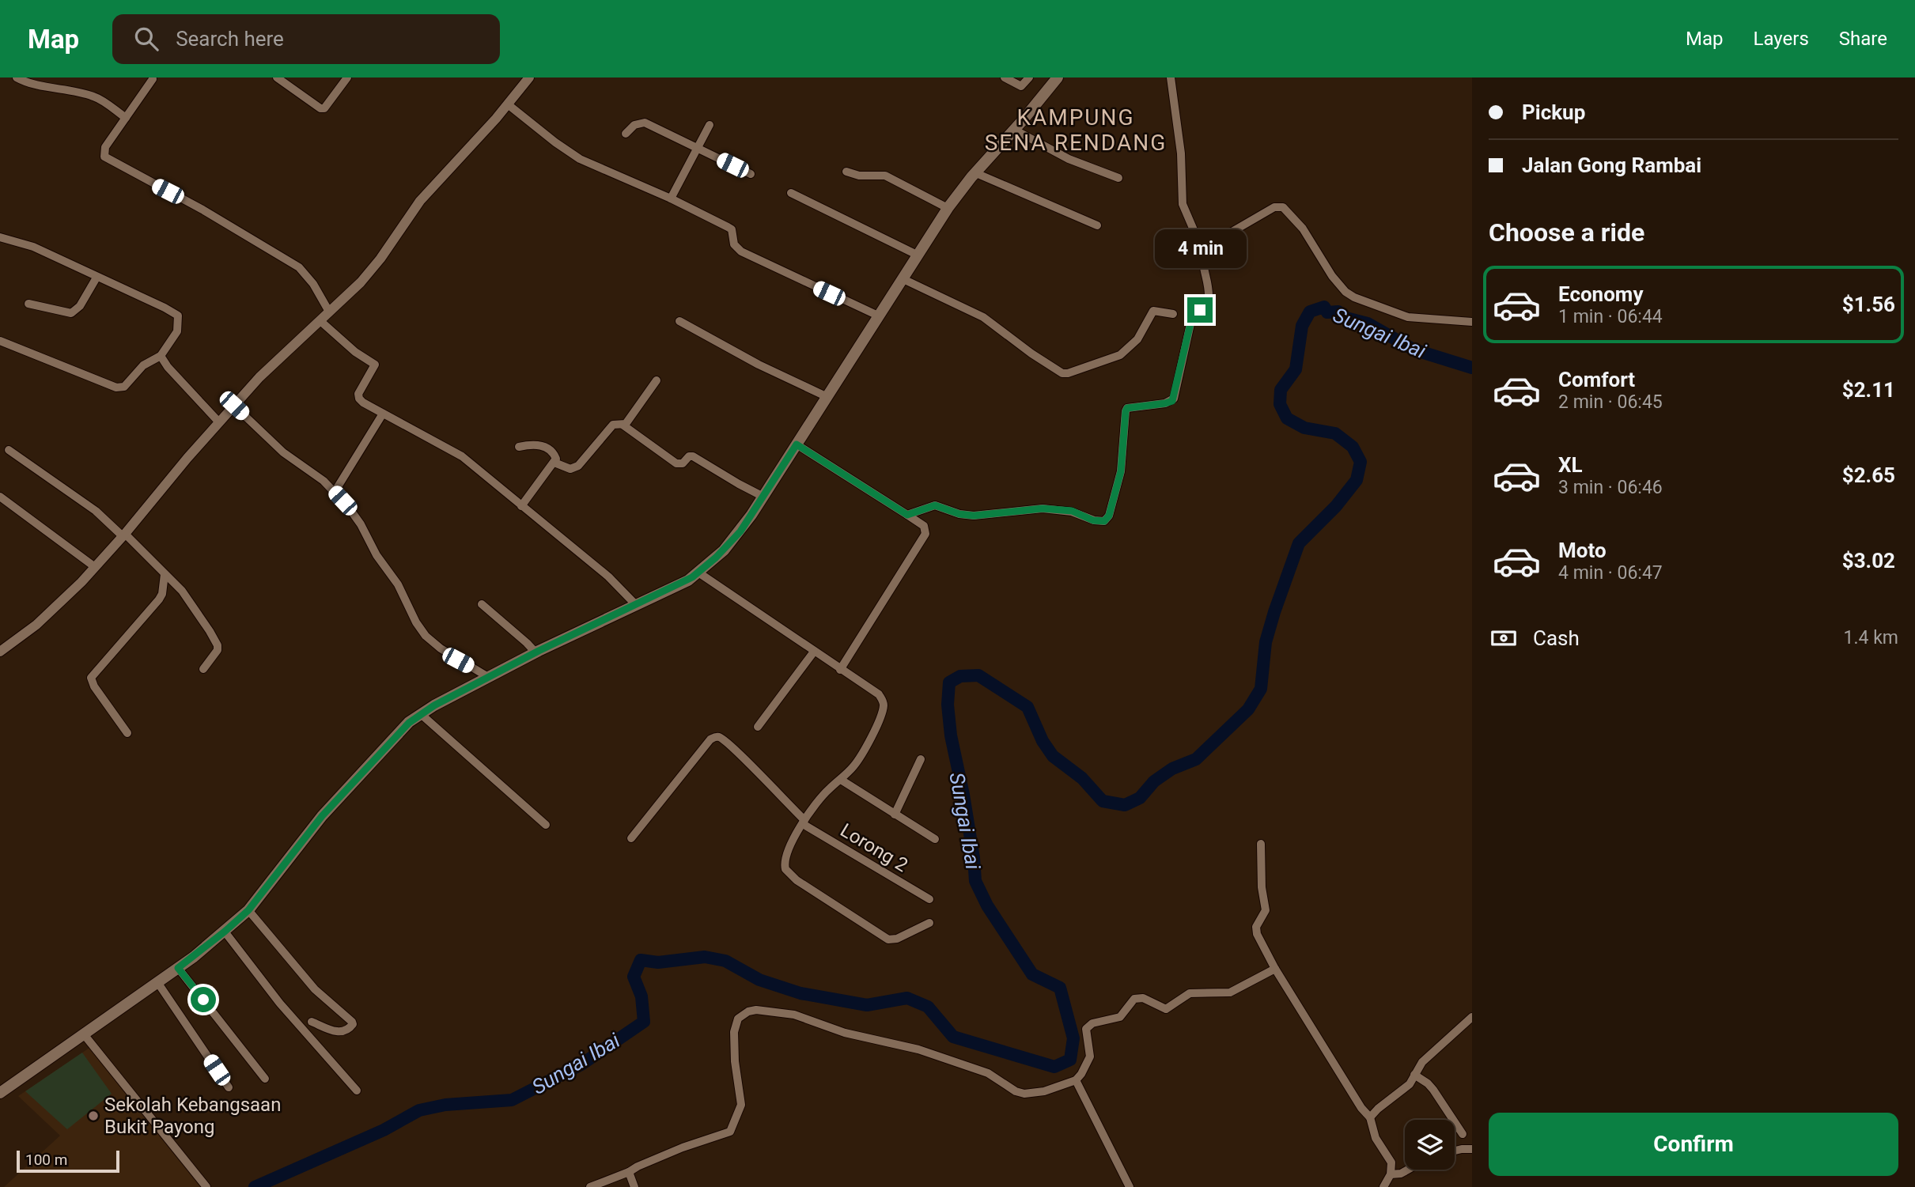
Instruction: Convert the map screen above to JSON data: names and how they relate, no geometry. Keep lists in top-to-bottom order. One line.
{"streets":{"street":["Lorong 2"]},"districts":["KAMPUNG SENA RENDANG"],"water":["Sungai Ibai"],"places":["Sekolah Kebangsaan Bukit Payong"],"scale_bar":"100 m","page":{"header":"Map","search":"Search here","nav":["Map","Layers","Share"],"banner":["Pickup","Jalan Gong Rambai"],"heading":"Choose a ride","bubble":"4 min","list":[{"name":"Economy","note":"1 min · 06:44","value":"$1.56"},{"name":"Comfort","note":"2 min · 06:45","value":"$2.11"},{"name":"XL","note":"3 min · 06:46","value":"$2.65"},{"name":"Moto","note":"4 min · 06:47","value":"$3.02"}],"pay":["Cash","1.4 km"],"buttons":"Confirm","scale":"100 m"}}
